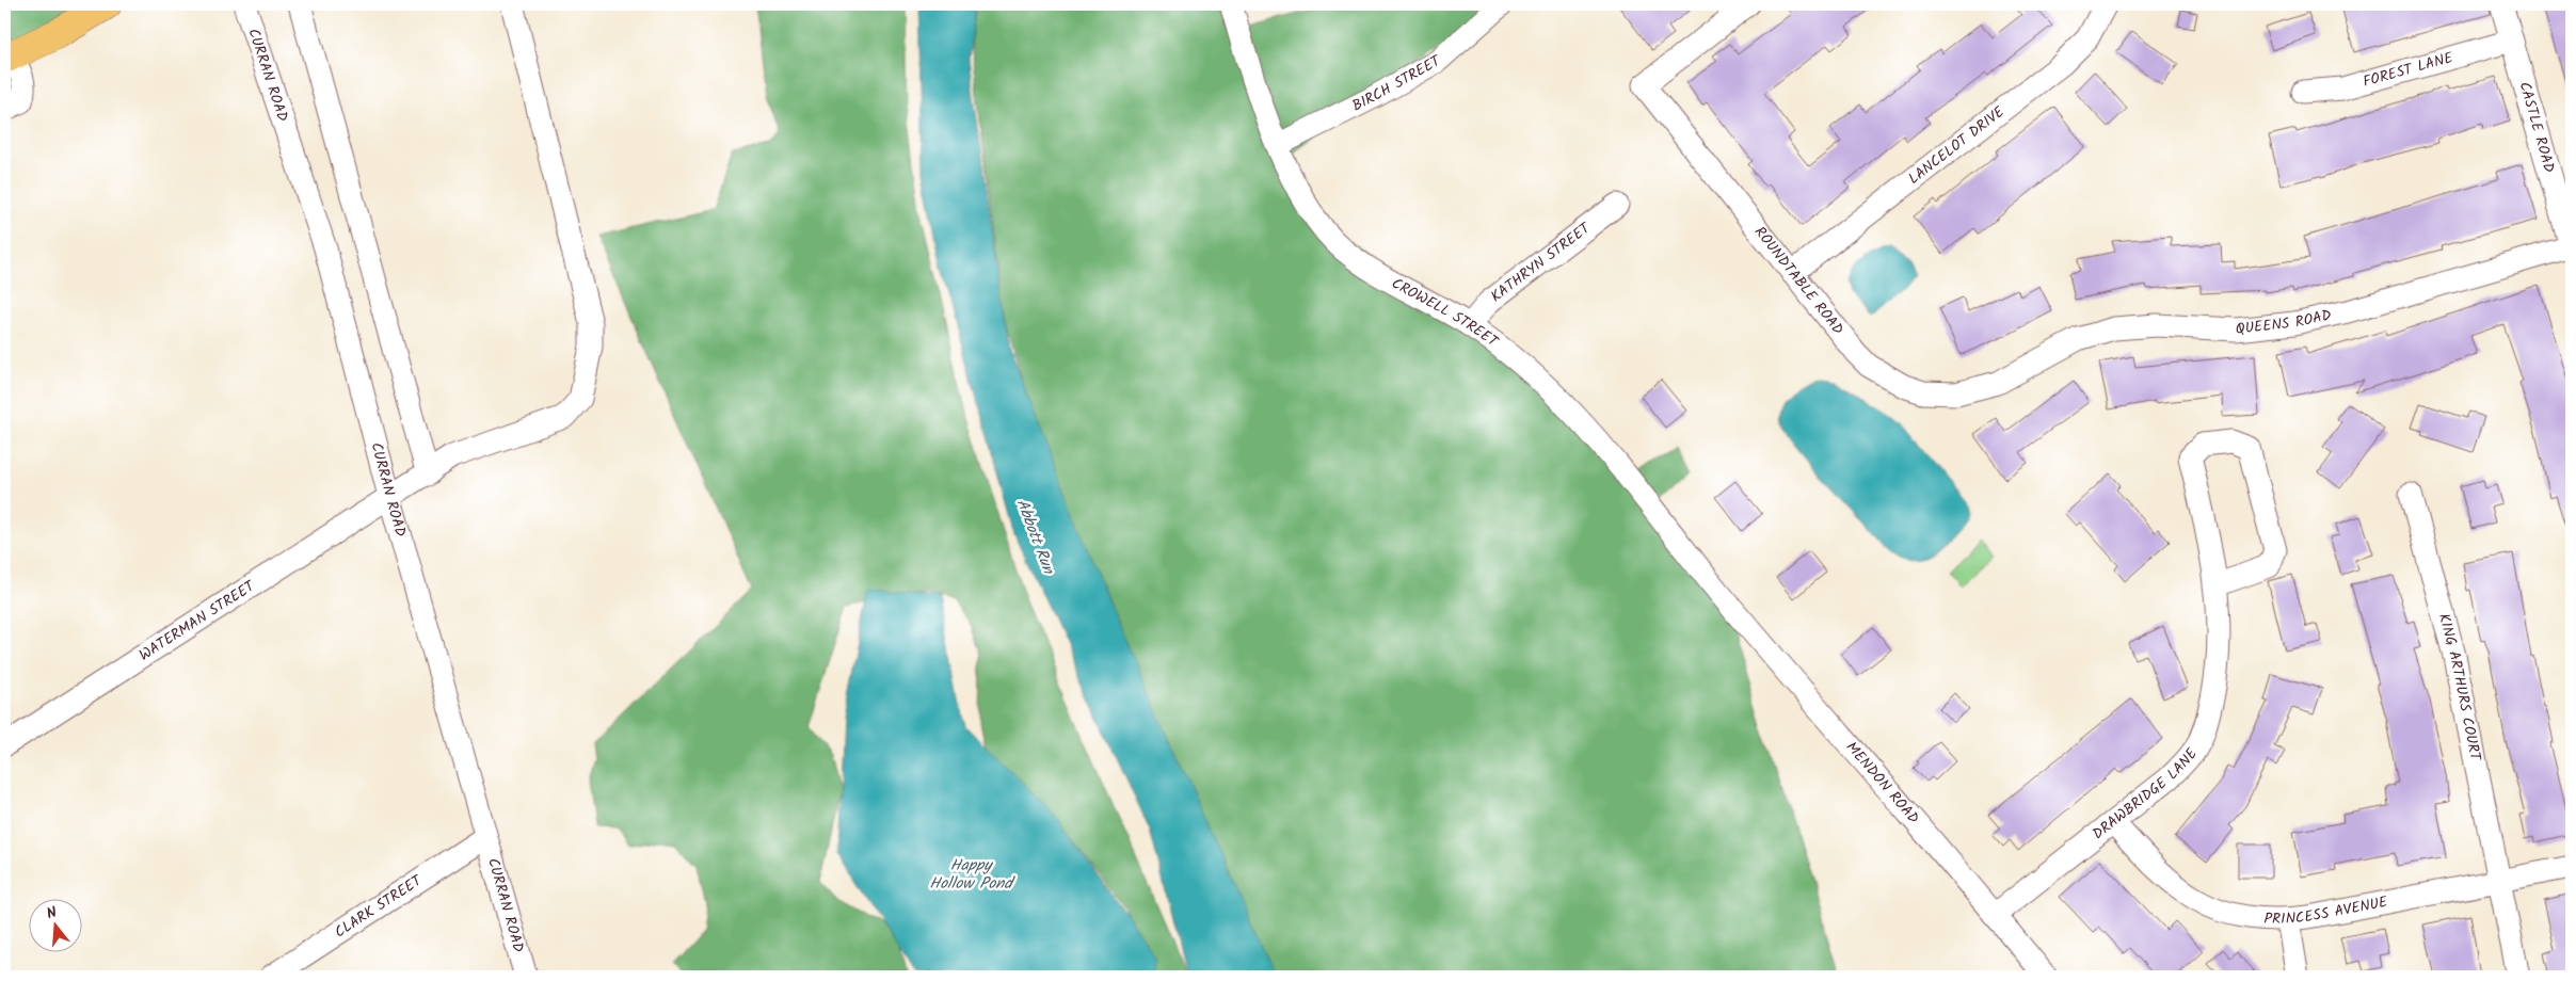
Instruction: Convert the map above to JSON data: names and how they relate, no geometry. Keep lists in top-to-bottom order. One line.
{"streets":{"street":["FOREST LANE","CURRAN ROAD","BIRCH STREET","CASTLE ROAD","LANCELOT DRIVE","KATHRYN STREET","ROUNDTABLE ROAD","CROWELL STREET","QUEENS ROAD","WATERMAN STREET","KING ARTHURS COURT","MENDON ROAD","DRAWBRIDGE LANE","CLARK STREET","PRINCESS AVENUE"]},"crossings":[["FOREST LANE","CASTLE ROAD"],["CURRAN ROAD","WATERMAN STREET"],["CURRAN ROAD","CLARK STREET"],["BIRCH STREET","CROWELL STREET"],["CASTLE ROAD","QUEENS ROAD"],["LANCELOT DRIVE","ROUNDTABLE ROAD"],["KATHRYN STREET","CROWELL STREET"],["ROUNDTABLE ROAD","QUEENS ROAD"],["CROWELL STREET","MENDON ROAD"],["KING ARTHURS COURT","PRINCESS AVENUE"],["MENDON ROAD","DRAWBRIDGE LANE"],["DRAWBRIDGE LANE","PRINCESS AVENUE"]],"water":["Abbott Run","Happy Hollow Pond"],"north":"top"}
